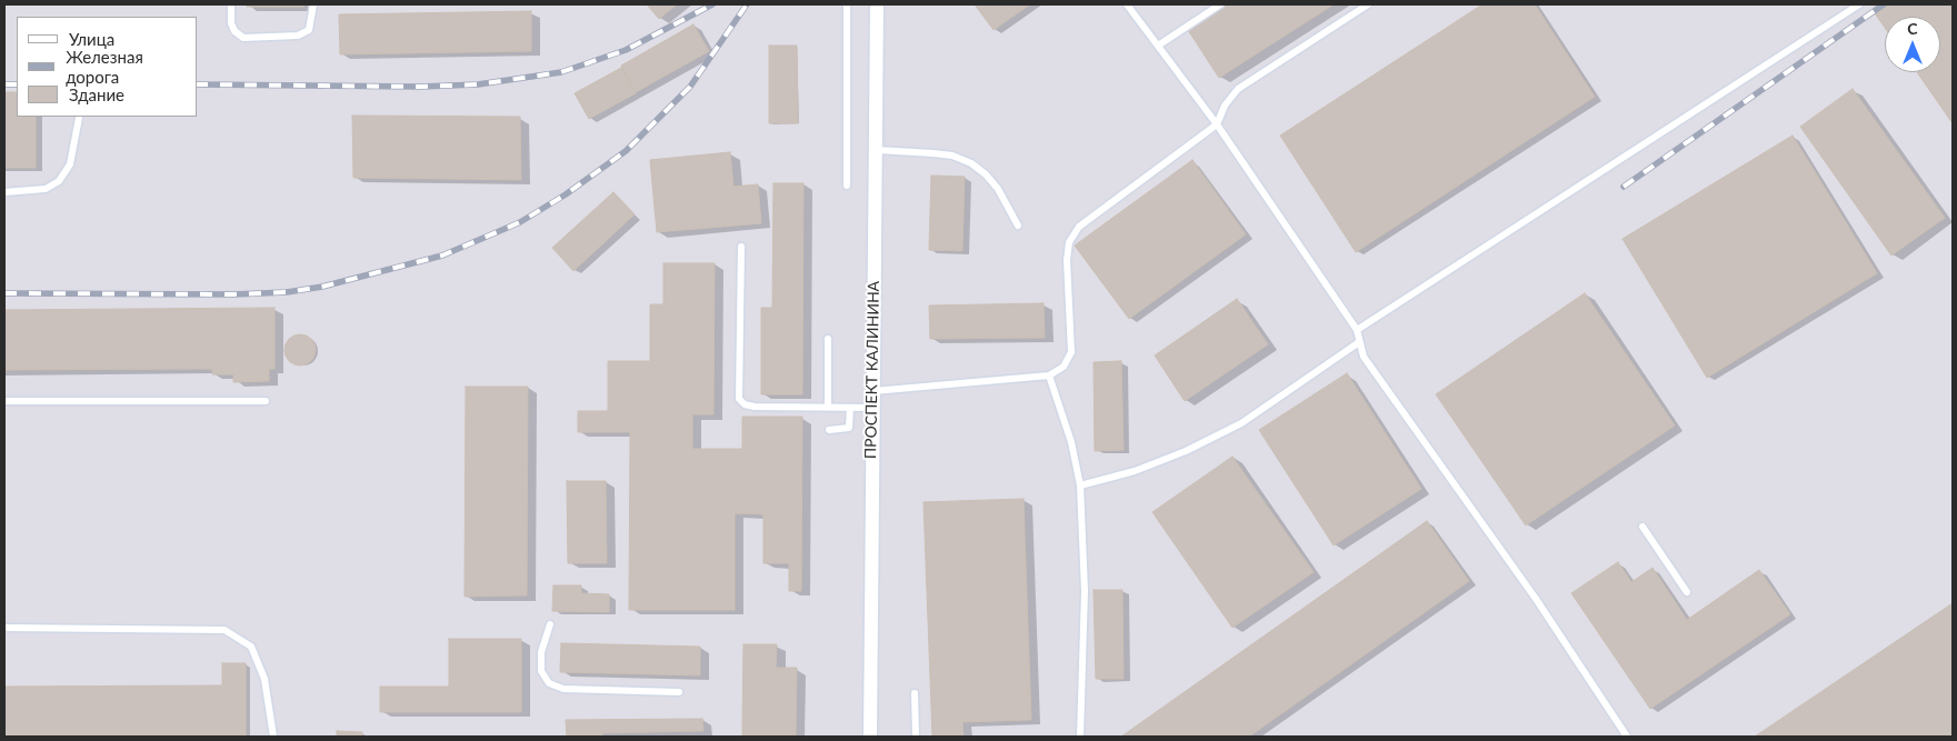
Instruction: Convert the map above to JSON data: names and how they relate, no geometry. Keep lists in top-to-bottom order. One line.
{"streets":{"street":["ПРОСПЕКТ КАЛИНИНА"]},"legend":["Улица","Железная дорога","Здание"],"north":"top"}
